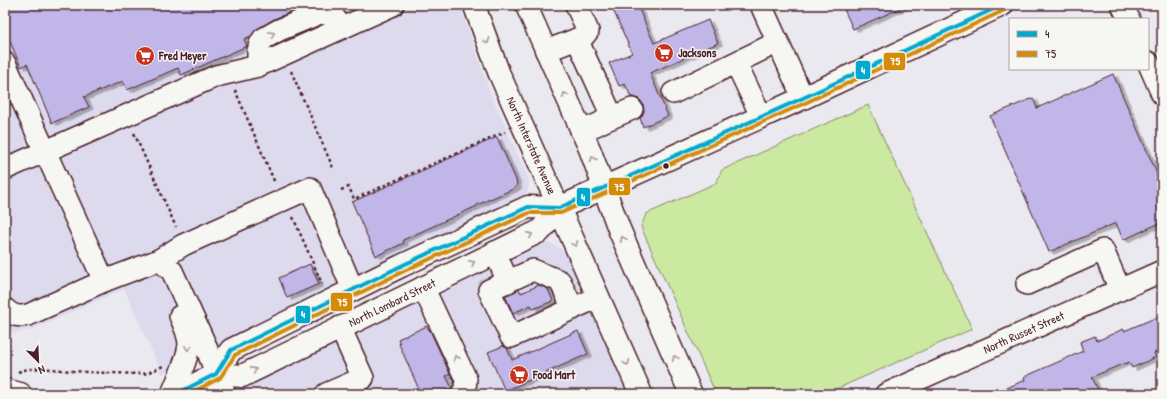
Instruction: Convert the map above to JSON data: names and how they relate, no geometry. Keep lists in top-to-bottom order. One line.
{"streets":{"main road":["North Interstate Avenue","North Lombard Street"],"street":["North Russet Street"]},"crossings":[["North Interstate Avenue","North Lombard Street"]],"places":{"supermarket":["Jacksons","Fred Meyer","Food Mart"]},"lines":["transit line 4","transit line 75"],"legend":["4","75"],"north":"bottom right"}
